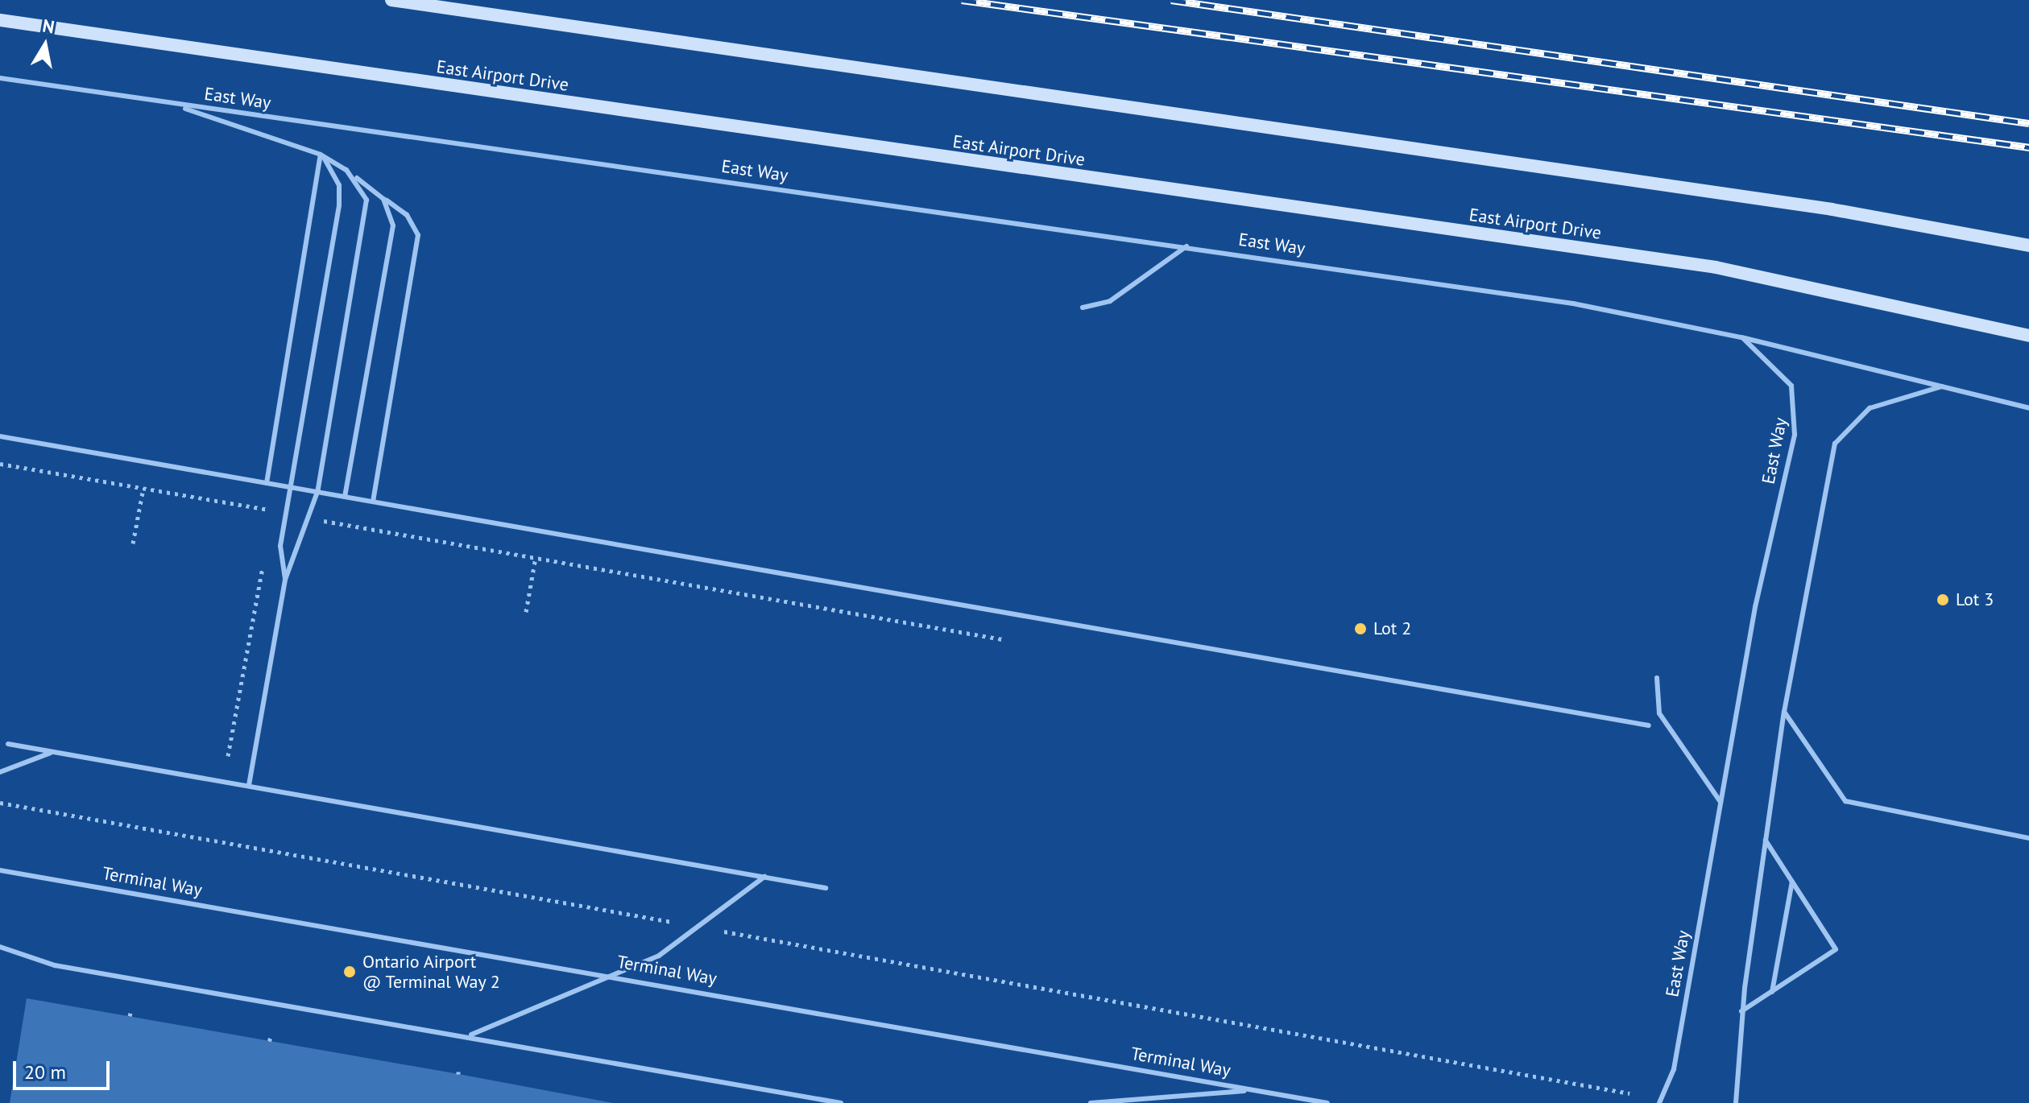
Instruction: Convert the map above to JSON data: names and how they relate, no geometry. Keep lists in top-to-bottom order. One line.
{"streets":{"main road":["East Airport Drive"],"lane":["East Way","Terminal Way"]},"places":["Lot 3","Lot 2","Ontario Airport @ Terminal Way 2"],"scale_bar":"20 m","north":"top"}
